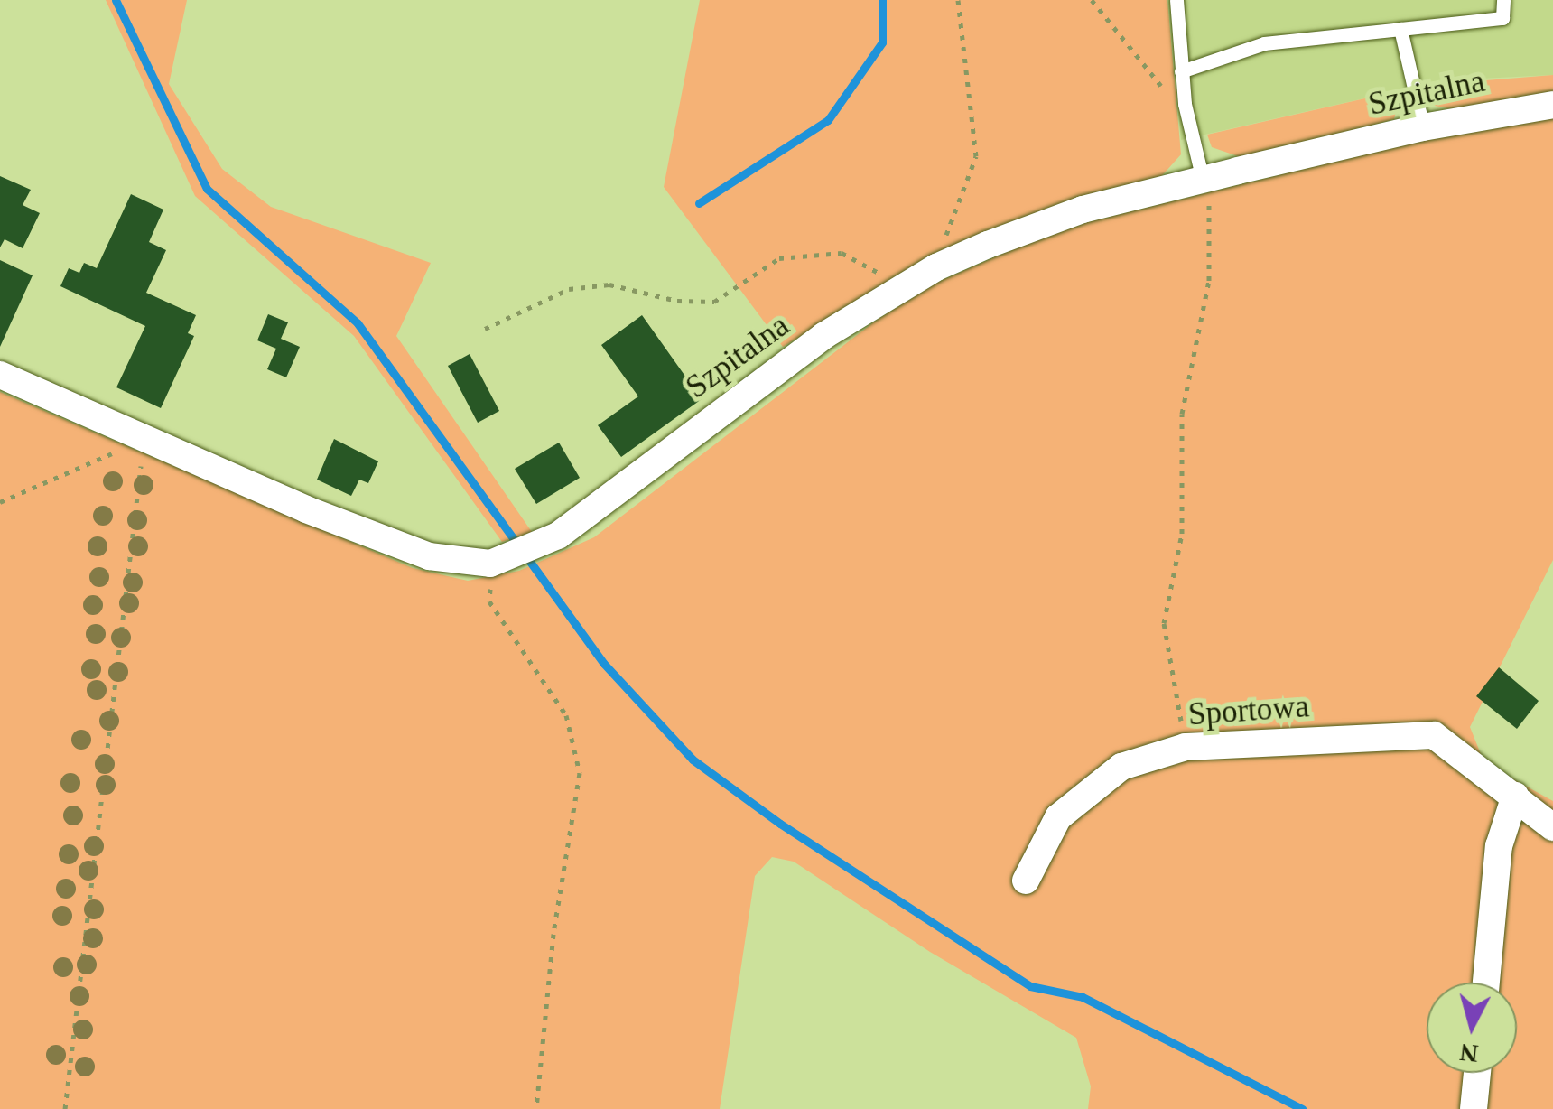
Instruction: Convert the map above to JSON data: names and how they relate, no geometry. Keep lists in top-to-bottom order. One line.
{"streets":{"street":["Szpitalna","Sportowa"]},"north":"bottom"}
